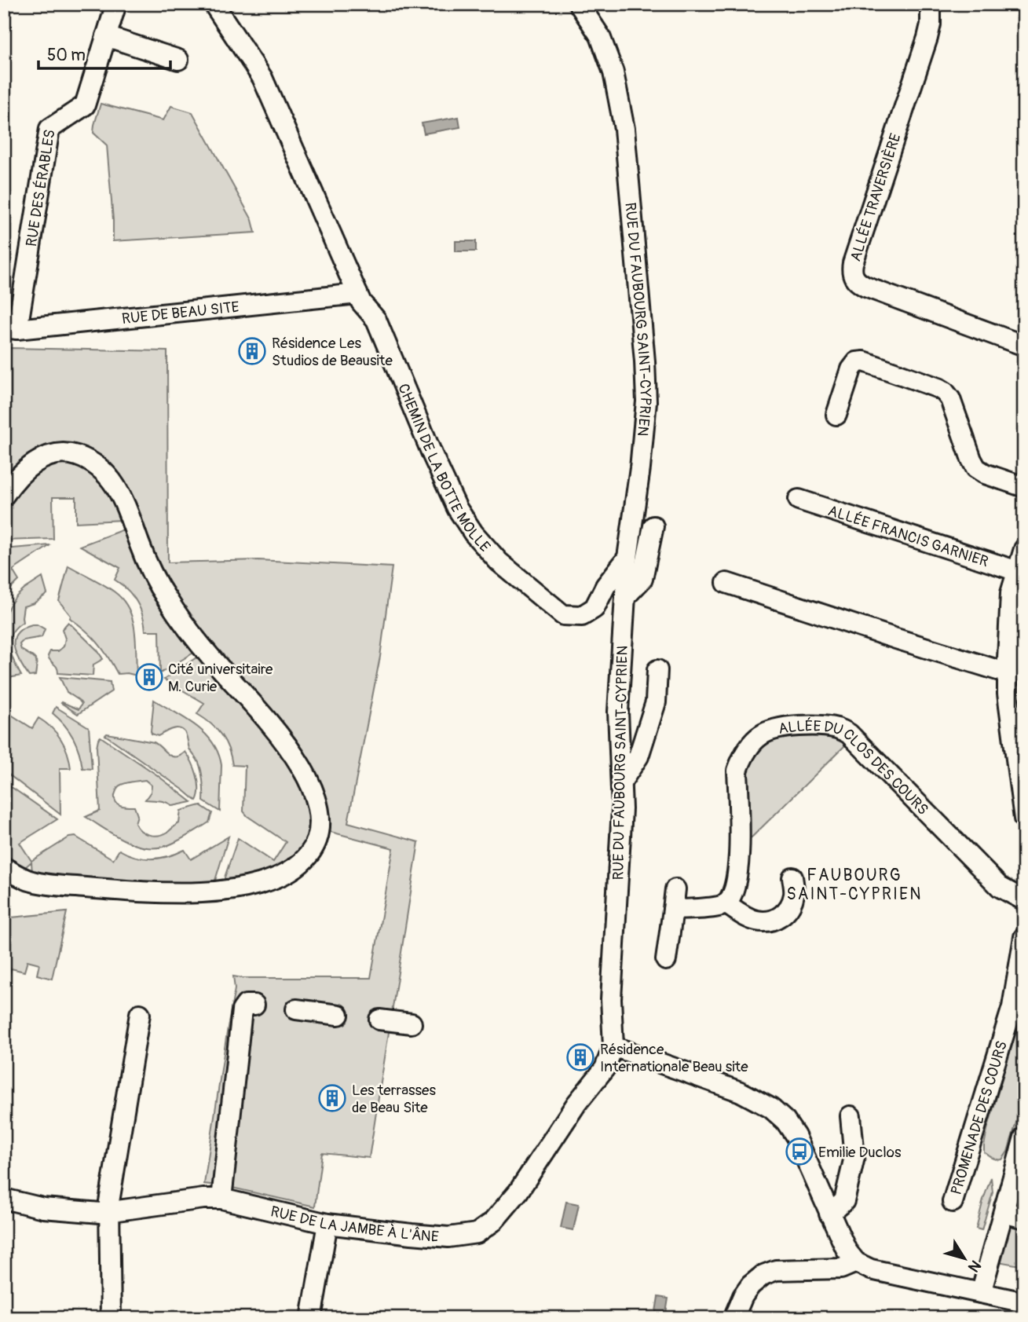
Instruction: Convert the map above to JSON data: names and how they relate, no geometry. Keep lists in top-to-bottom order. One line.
{"streets":{"street":["RUE DES ÉRABLES","ALLÉE TRAVERSIÈRE","RUE DE BEAU SITE","RUE DU FAUBOURG SAINT-CYPRIEN","CHEMIN DE LA BOTTE MOLLE","ALLÉE FRANCIS GARNIER","ALLÉE DU CLOS DES COURS","PROMENADE DES COURS","RUE DE LA JAMBE À L'ÂNE"]},"crossings":[["RUE DES ÉRABLES","RUE DE BEAU SITE"],["RUE DE BEAU SITE","CHEMIN DE LA BOTTE MOLLE"],["RUE DU FAUBOURG SAINT-CYPRIEN","CHEMIN DE LA BOTTE MOLLE"],["RUE DU FAUBOURG SAINT-CYPRIEN","RUE DE LA JAMBE À L'ÂNE"]],"districts":["FAUBOURG SAINT-CYPRIEN"],"places":{"building":["Résidence Les Studios de Beausite","Cité universitaire M. Curie","Résidence Internationale Beau site","Les terrasses de Beau Site"],"bus stop":["Emilie Duclos"]},"scale_bar":"50 m","north":"bottom right"}
